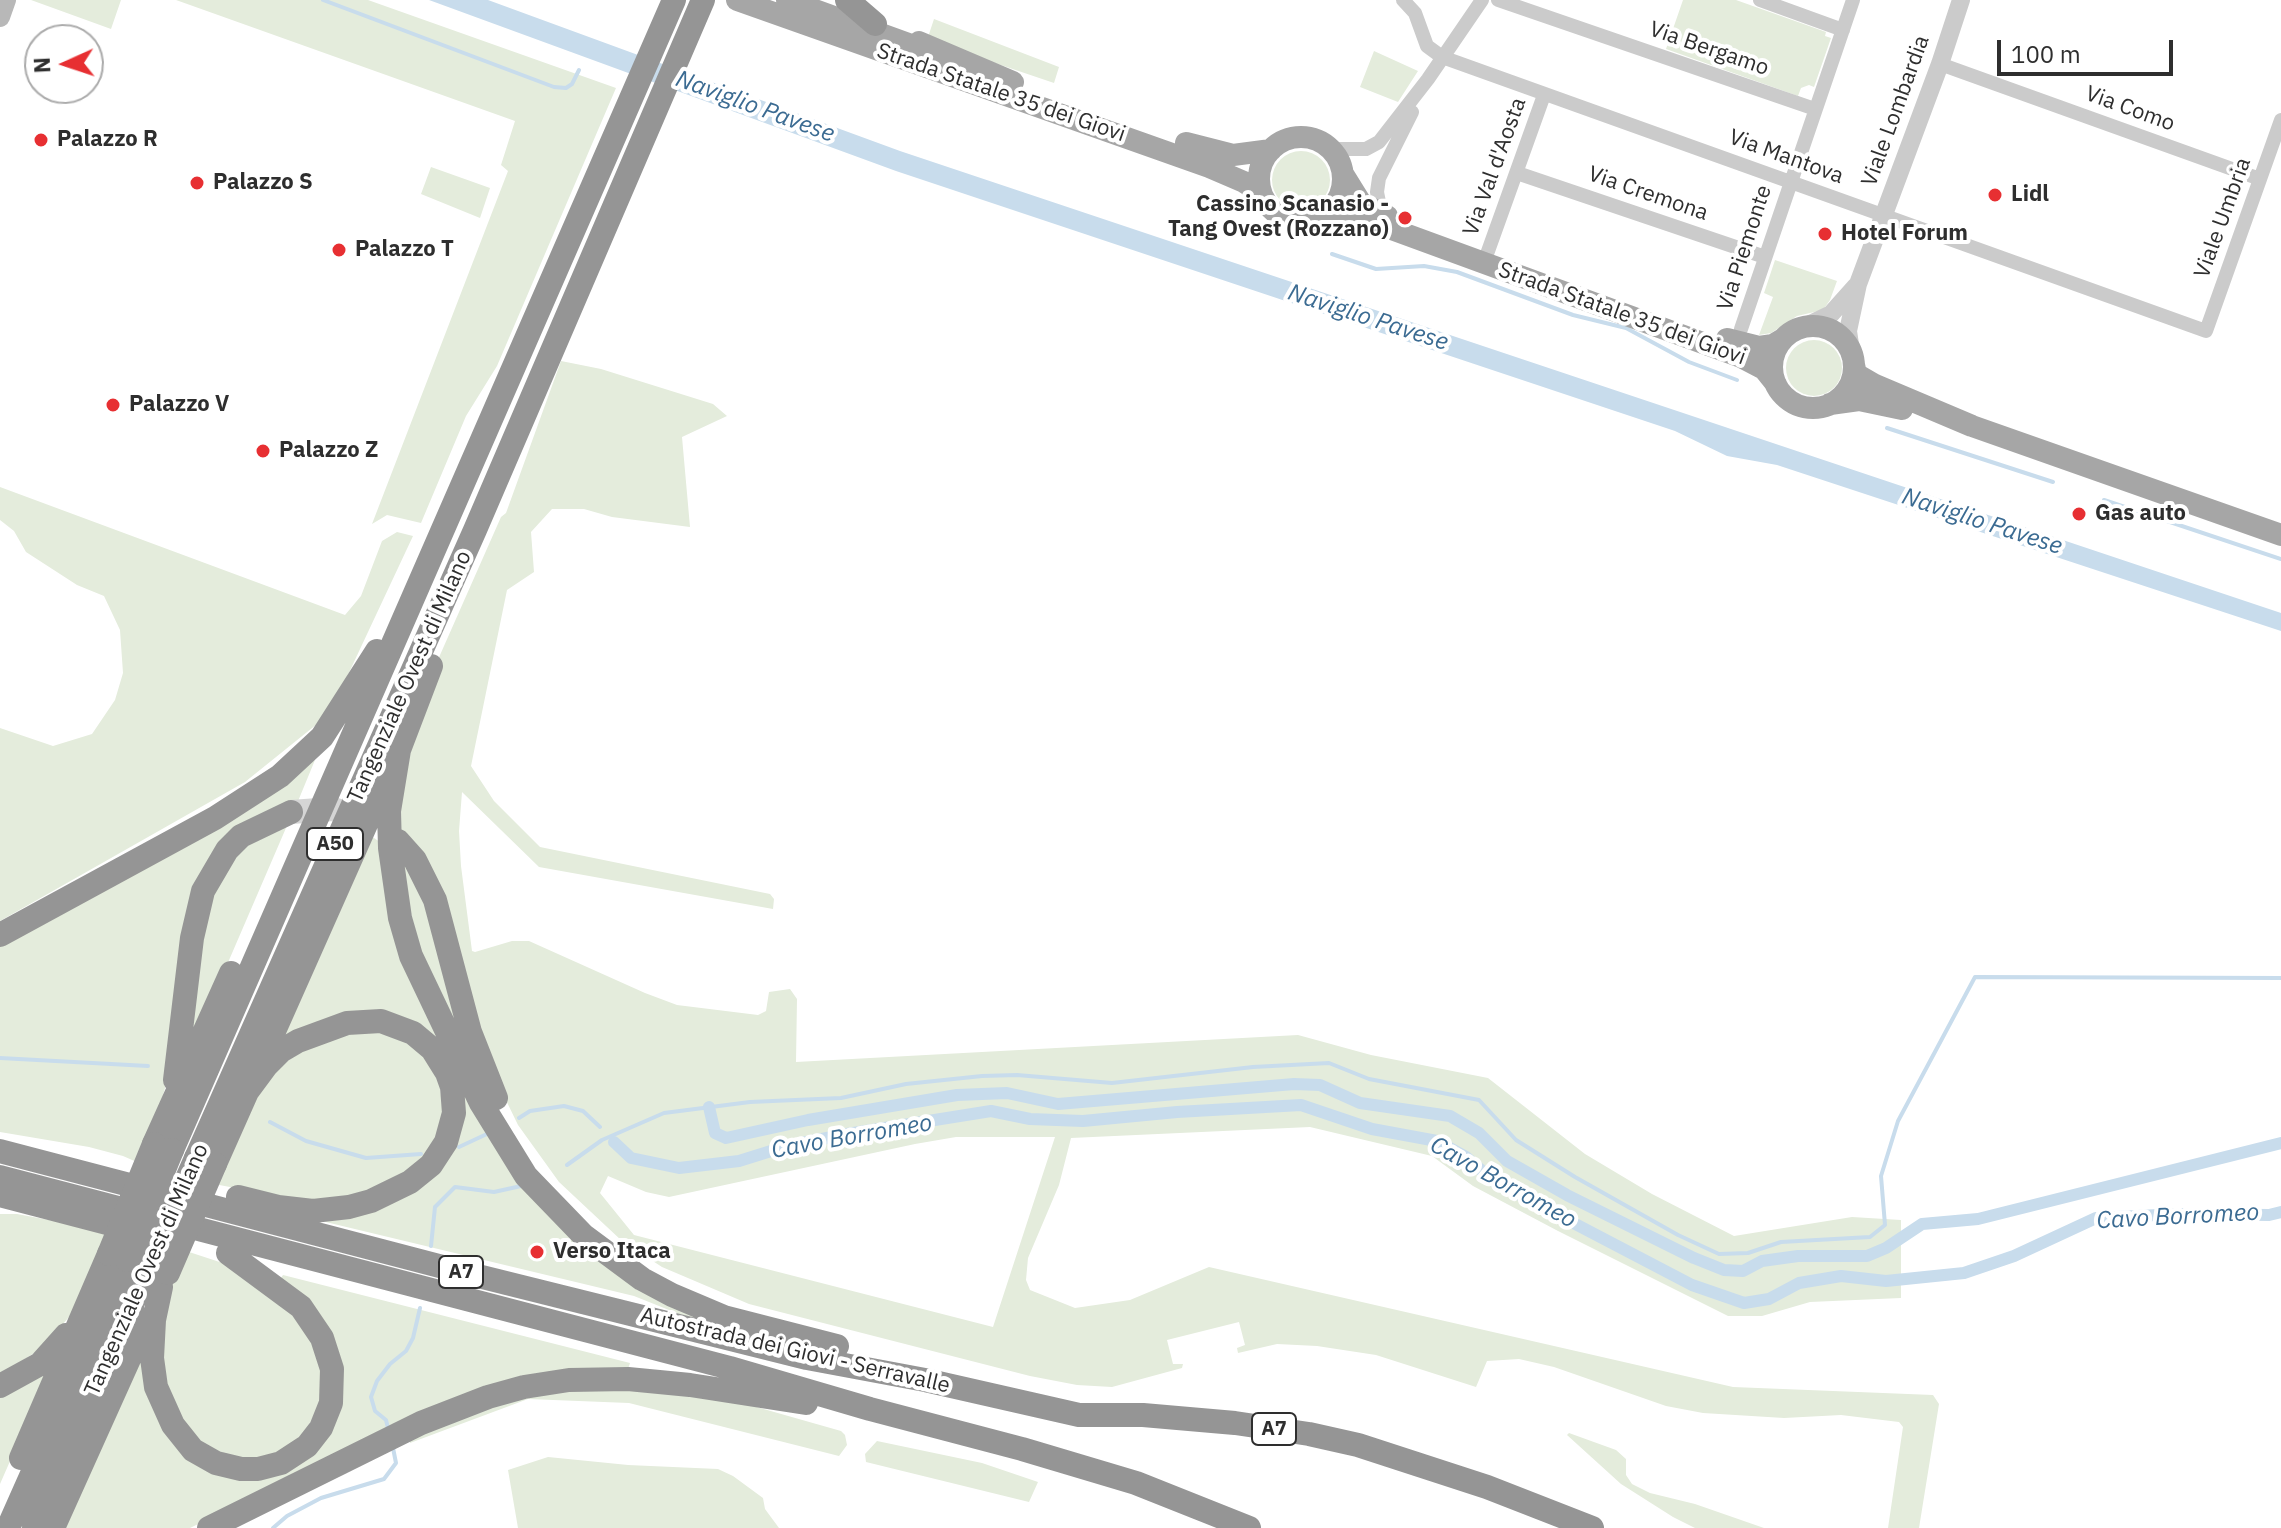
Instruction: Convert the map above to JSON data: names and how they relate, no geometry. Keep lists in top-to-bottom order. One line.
{"streets":{"highway":["Tangenziale Ovest di Milano","A50","A7","Autostrada dei Giovi - Serravalle"],"main road":["Strada Statale 35 dei Giovi"],"street":["Via Bergamo","Via Como","Viale Lombardia","Via Mantova","Via Val d'Aosta","Via Cremona","Viale Umbria","Via Piemonte"]},"crossings":[["Via Bergamo","Via Piemonte"],["Strada Statale 35 dei Giovi","Viale Lombardia"],["Strada Statale 35 dei Giovi","Via Val d'Aosta"],["Via Como","Viale Lombardia"],["Via Como","Viale Umbria"],["Viale Lombardia","Via Mantova"],["Via Mantova","Via Val d'Aosta"],["Via Mantova","Viale Umbria"],["Via Mantova","Via Piemonte"],["Via Val d'Aosta","Via Cremona"],["Via Cremona","Via Piemonte"],["A7","Autostrada dei Giovi - Serravalle"]],"water":["Naviglio Pavese","Cavo Borromeo"],"places":["Palazzo R","Palazzo S","Lidl","Cassino Scanasio - Tang Ovest (Rozzano)","Hotel Forum","Palazzo T","Palazzo V","Palazzo Z","Gas auto","Verso Itaca"],"scale_bar":"100 m","north":"left"}
